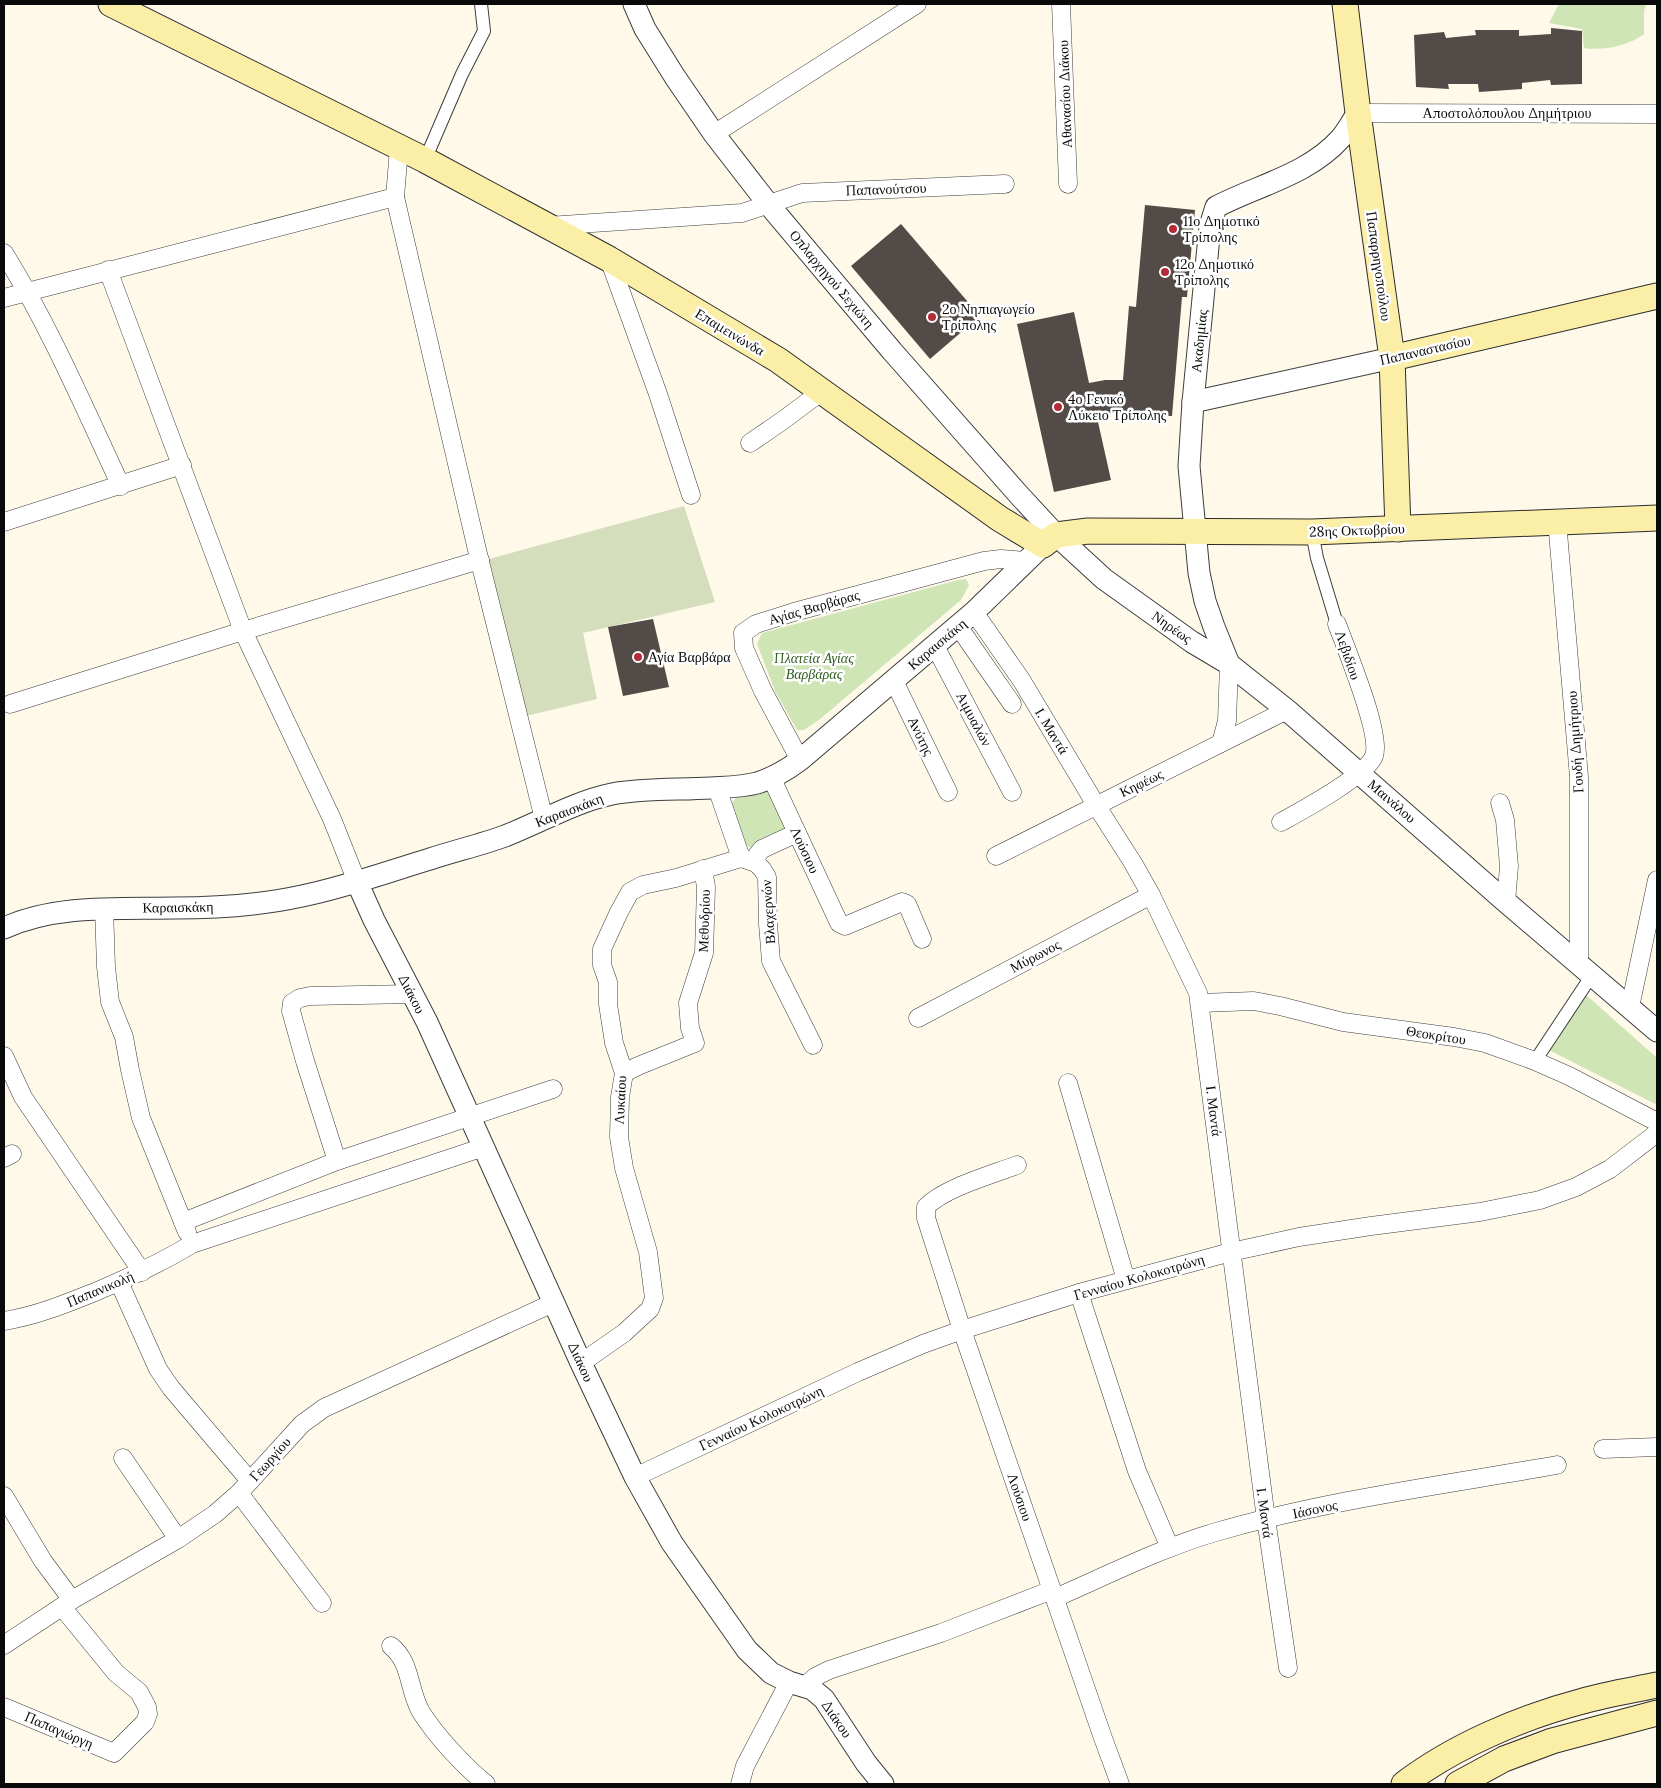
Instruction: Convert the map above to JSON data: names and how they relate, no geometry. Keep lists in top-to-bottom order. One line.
{"streets":{"main road":["Παπαρρηγοπούλου","Επαμεινώνδα","Παπαναστασίου","28ης Οκτωβρίου"],"street":["Αθανασίου Διάκου","Αποστολόπουλου Δημήτριου","Παπανούτσου","Οπλαρχηγού Σεχιώτη","Ακαδημίας","Αγίας Βαρβάρας","Νηρέως","Καραισκάκη","Λεβιδίου","Αιμυαλών","Ι. Μαντά","Ανύτης","Γουδή Δημήτριου","Κηφέως","Μαινάλου","Λούσιου","Βλαχερνών","Μεθυδρίου","Μύρωνος","Διάκου","Θεοκρίτου","Λυκαίου","Γενναίου Κολοκοτρώνη","Παπανικολή","Γεωργίου","Ιάσονος","Παπαγιώργη"]},"crossings":[["Αποστολόπουλου Δημήτριου","Παπαρρηγοπούλου"],["Αποστολόπουλου Δημήτριου","Ακαδημίας"],["Παπανούτσου","Οπλαρχηγού Σεχιώτη"],["Παπανούτσου","Επαμεινώνδα"],["Παπαρρηγοπούλου","Ακαδημίας"],["Παπαρρηγοπούλου","Παπαναστασίου"],["Παπαρρηγοπούλου","28ης Οκτωβρίου"],["Οπλαρχηγού Σεχιώτη","Επαμεινώνδα"],["Οπλαρχηγού Σεχιώτη","28ης Οκτωβρίου"],["Οπλαρχηγού Σεχιώτη","Αγίας Βαρβάρας"],["Οπλαρχηγού Σεχιώτη","Νηρέως"],["Οπλαρχηγού Σεχιώτη","Καραισκάκη"],["Επαμεινώνδα","28ης Οκτωβρίου"],["Επαμεινώνδα","Αγίας Βαρβάρας"],["Επαμεινώνδα","Νηρέως"],["Επαμεινώνδα","Καραισκάκη"],["Ακαδημίας","Παπαναστασίου"],["Ακαδημίας","28ης Οκτωβρίου"],["Ακαδημίας","Μαινάλου"],["28ης Οκτωβρίου","Αγίας Βαρβάρας"],["28ης Οκτωβρίου","Νηρέως"],["28ης Οκτωβρίου","Καραισκάκη"],["28ης Οκτωβρίου","Λεβιδίου"],["28ης Οκτωβρίου","Γουδή Δημήτριου"],["28ης Οκτωβρίου","Μαινάλου"],["Αγίας Βαρβάρας","Νηρέως"],["Αγίας Βαρβάρας","Καραισκάκη"],["Νηρέως","Καραισκάκη"],["Νηρέως","Μαινάλου"],["Καραισκάκη","Αιμυαλών"],["Καραισκάκη","Ι. Μαντά"],["Καραισκάκη","Ανύτης"],["Καραισκάκη","Λούσιου"],["Καραισκάκη","Βλαχερνών"],["Καραισκάκη","Διάκου"],["Λεβιδίου","Μαινάλου"],["Ι. Μαντά","Κηφέως"],["Ι. Μαντά","Μύρωνος"],["Ι. Μαντά","Θεοκρίτου"],["Ι. Μαντά","Γενναίου Κολοκοτρώνη"],["Ι. Μαντά","Ιάσονος"],["Γουδή Δημήτριου","Μαινάλου"],["Κηφέως","Μαινάλου"],["Λούσιου","Γενναίου Κολοκοτρώνη"],["Λούσιου","Ιάσονος"],["Βλαχερνών","Λυκαίου"],["Μεθυδρίου","Λυκαίου"],["Διάκου","Λυκαίου"],["Διάκου","Γενναίου Κολοκοτρώνη"],["Διάκου","Παπανικολή"],["Διάκου","Γεωργίου"],["Διάκου","Ιάσονος"],["Γεωργίου","Παπαγιώργη"]],"parks":["Πλατεία Αγίας Βαρβάρας"],"places":["11ο Δημοτικό Τρίπολης","12ο Δημοτικό Τρίπολης","2ο Νηπιαγωγείο Τρίπολης","4ο Γενικό Λύκειο Τρίπολης","Αγία Βαρβάρα"]}
